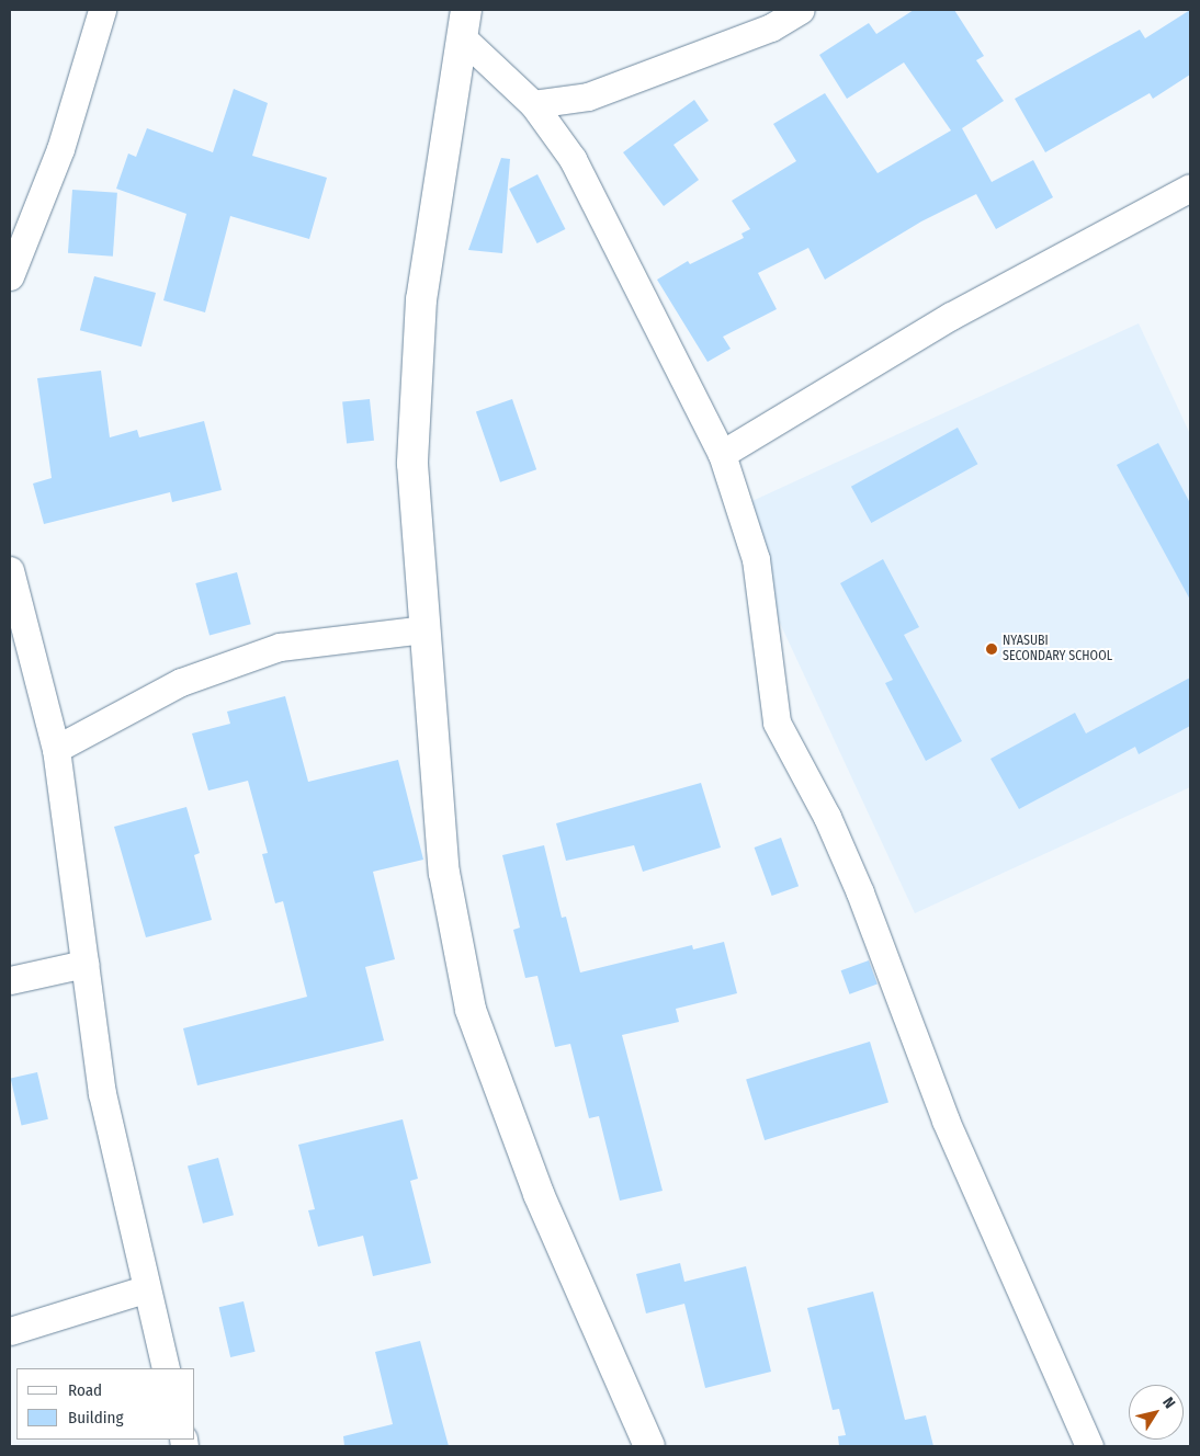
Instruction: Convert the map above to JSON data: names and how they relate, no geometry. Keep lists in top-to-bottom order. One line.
{"places":["NYASUBI SECONDARY SCHOOL"],"legend":["Road","Building"],"north":"top right"}
